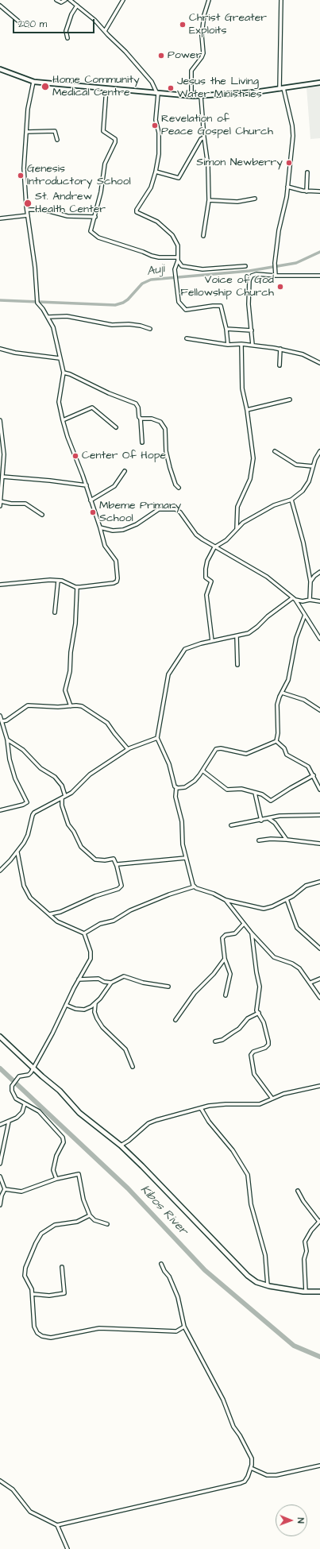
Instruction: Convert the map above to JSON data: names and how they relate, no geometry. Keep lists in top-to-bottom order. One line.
{"water":["Auji","Kibos River"],"places":["Christ Greater Exploits","Power","Home Community Medical Centre","Jesus the Living Water Ministries","Revelation of Peace Gospel Church","Simon Newberry","Genesis Introductory School","St. Andrew Health Center","Voice of God Fellowship Church","Center Of Hope","Mbeme Primary School"],"scale_bar":"200 m","north":"right"}
